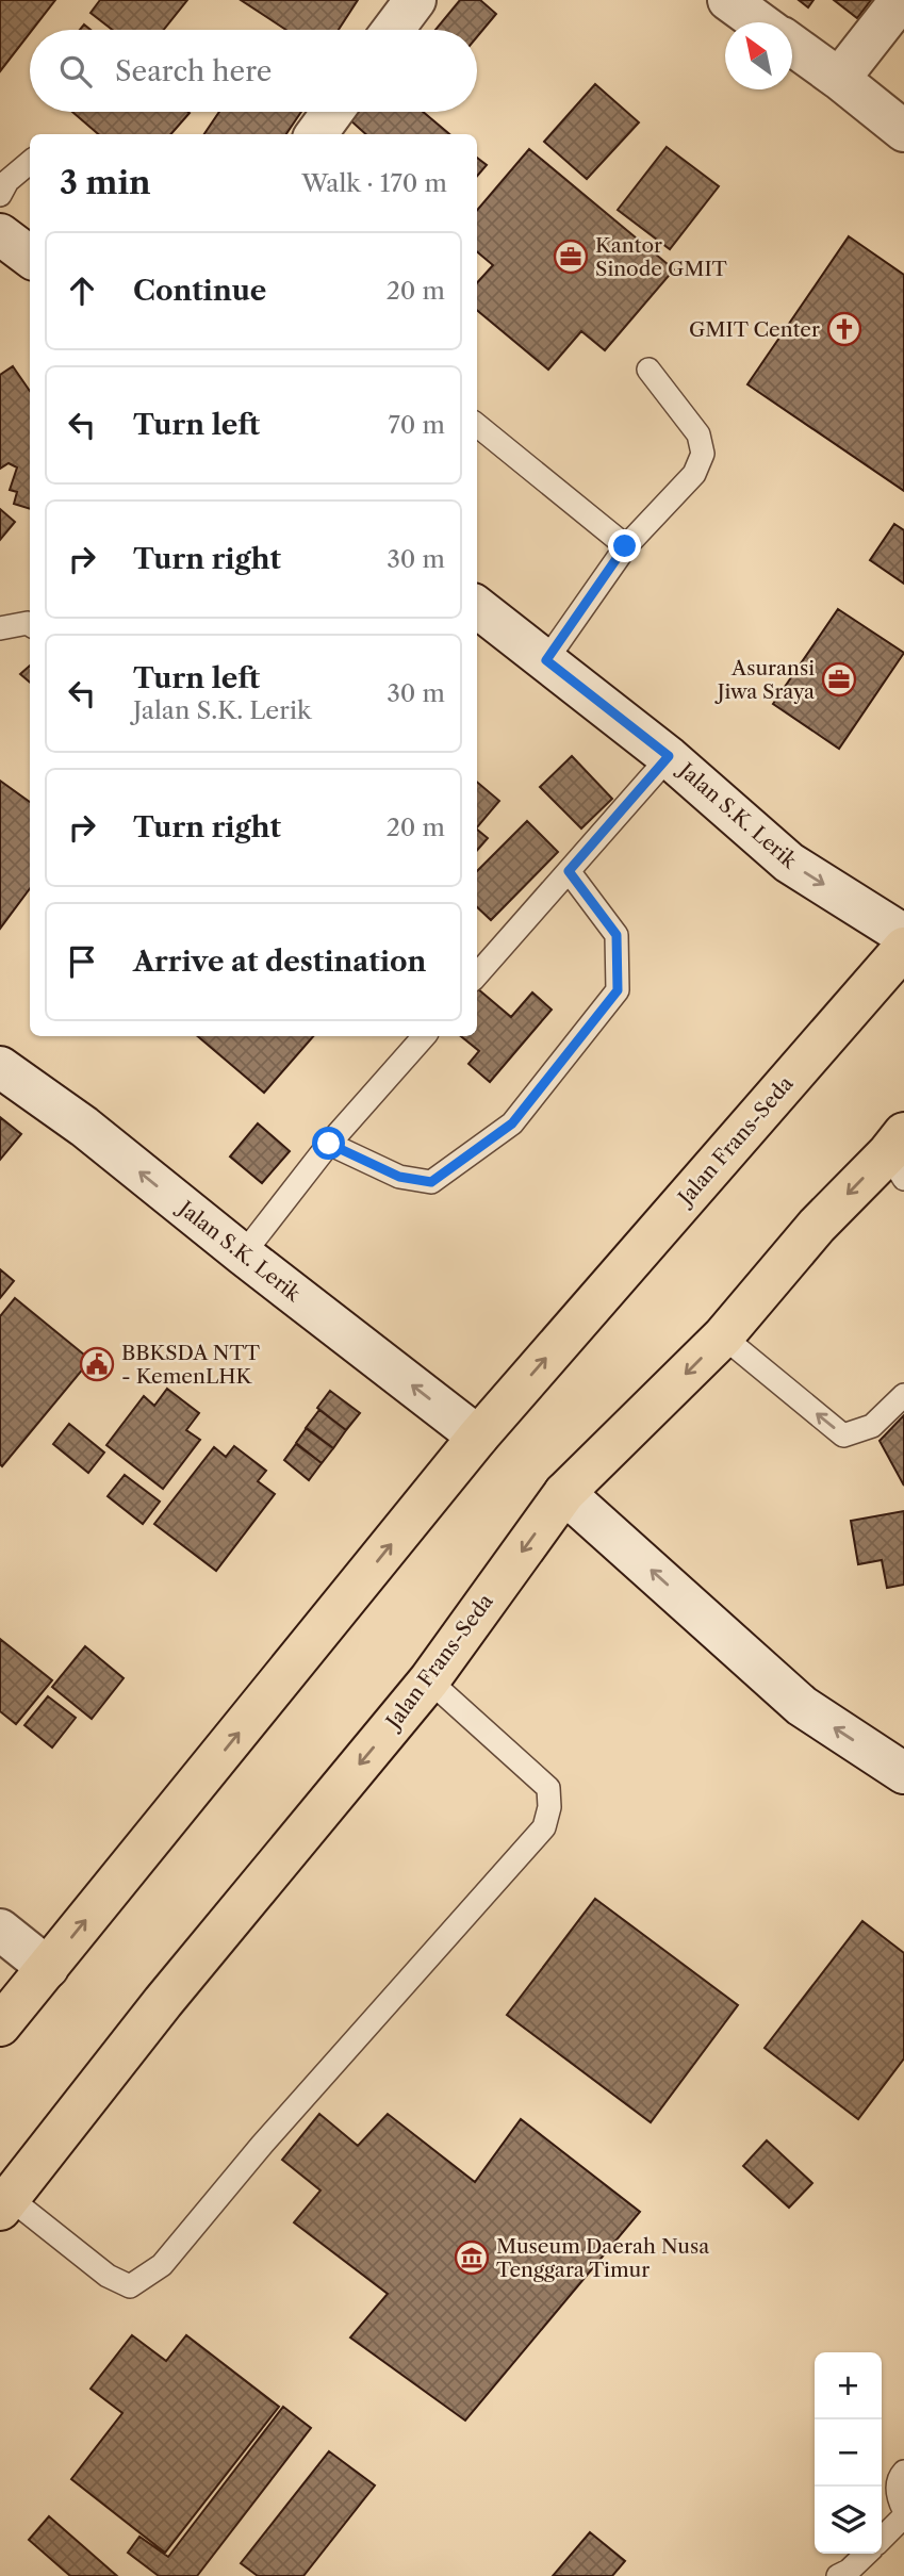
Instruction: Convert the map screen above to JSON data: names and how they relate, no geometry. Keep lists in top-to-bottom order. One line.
{"streets":{"main road":["Jalan S.K. Lerik","Jalan Frans-Seda"]},"crossings":[["Jalan S.K. Lerik","Jalan Frans-Seda"]],"places":{"office":["Kantor Sinode GMIT","Asuransi Jiwa Sraya"],"church":["GMIT Center"],"public building":["BBKSDA NTT - KemenLHK"],"museum":["Museum Daerah Nusa Tenggara Timur"]},"north":"top left","page":{"search":"Search here","heading":["3 min","Walk · 170 m"],"list":[["Continue","20 m"],["Turn left","70 m"],["Turn right","30 m"],["Turn left","Jalan S.K. Lerik","30 m"],["Turn right","20 m"],"Arrive at destination"],"map_buttons":["+","−"]}}
